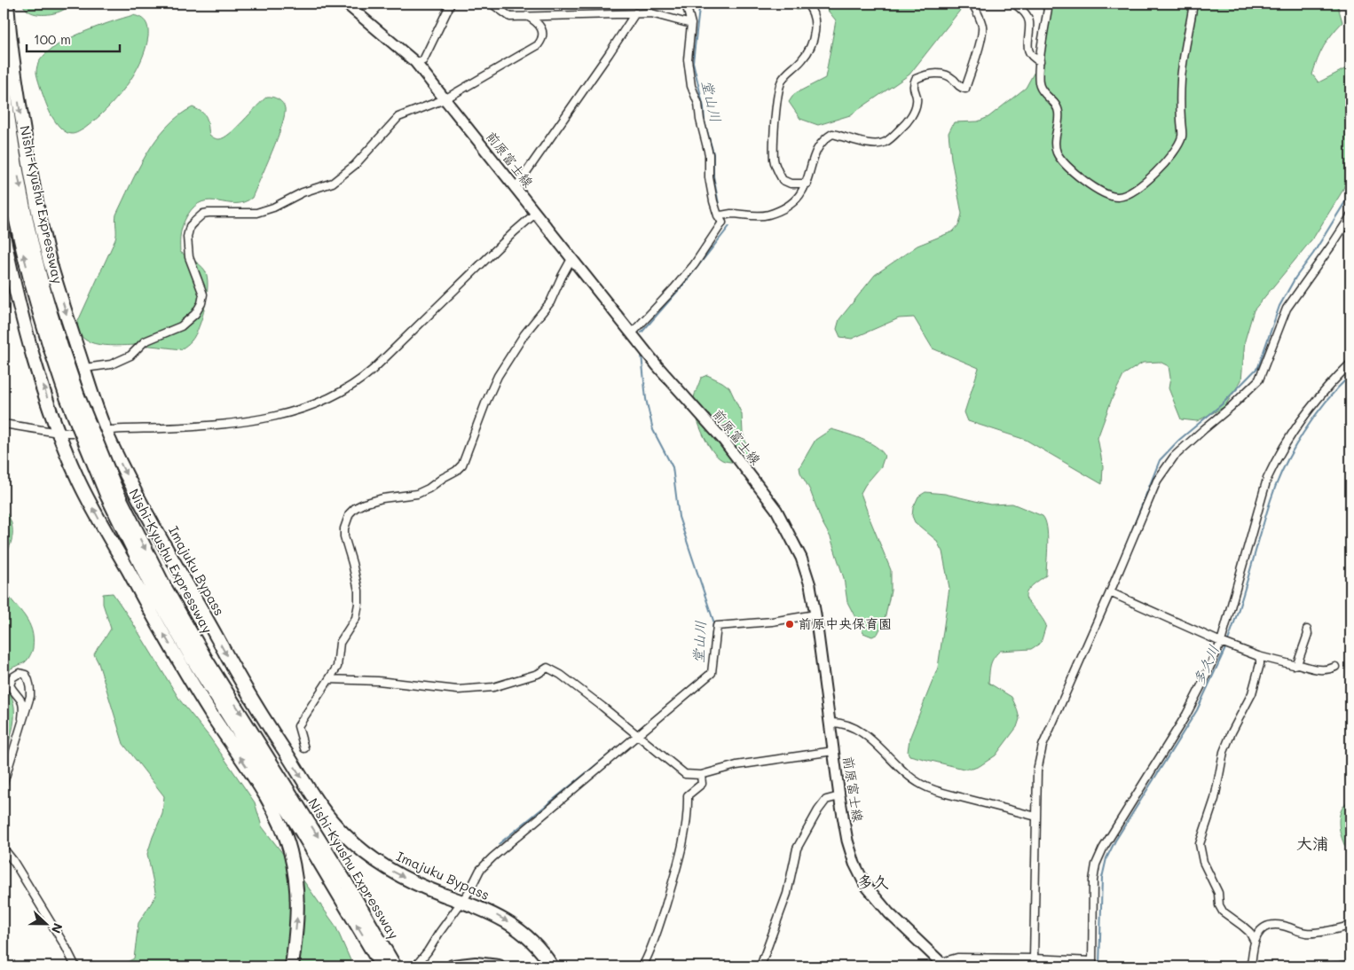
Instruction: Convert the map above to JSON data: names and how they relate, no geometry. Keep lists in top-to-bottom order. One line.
{"streets":{"highway":["Nishi-Kyushu Expressway","Imajuku Bypass"],"main road":["前原富士線"]},"districts":["大浦","多久"],"water":["堂山川","多久川"],"places":["前原中央保育園"],"scale_bar":"100 m","north":"right"}
